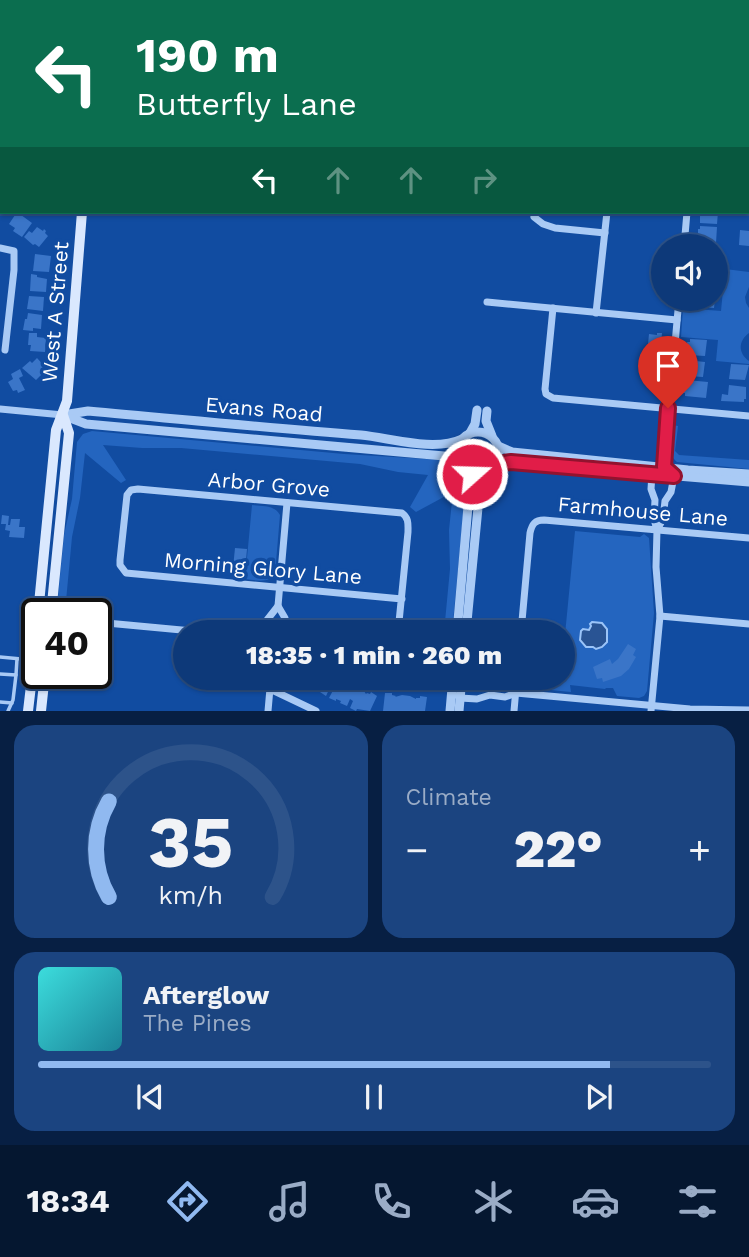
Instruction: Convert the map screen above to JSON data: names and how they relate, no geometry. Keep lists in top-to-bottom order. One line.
{"streets":{"main road":["West A Street"],"street":["Evans Road","Arbor Grove","Farmhouse Lane","Morning Glory Lane"]},"crossings":[["West A Street","Evans Road"],["Arbor Grove","Morning Glory Lane"]],"page":{"turn":["190 m","Butterfly Lane"],"limit":"40","trip":"18:35 · 1 min · 260 m","tile":"Climate","heat":["−","22°","+"],"song":["Afterglow","The Pines"],"tabs":"18:34","gauge":["35","km/h"]}}
